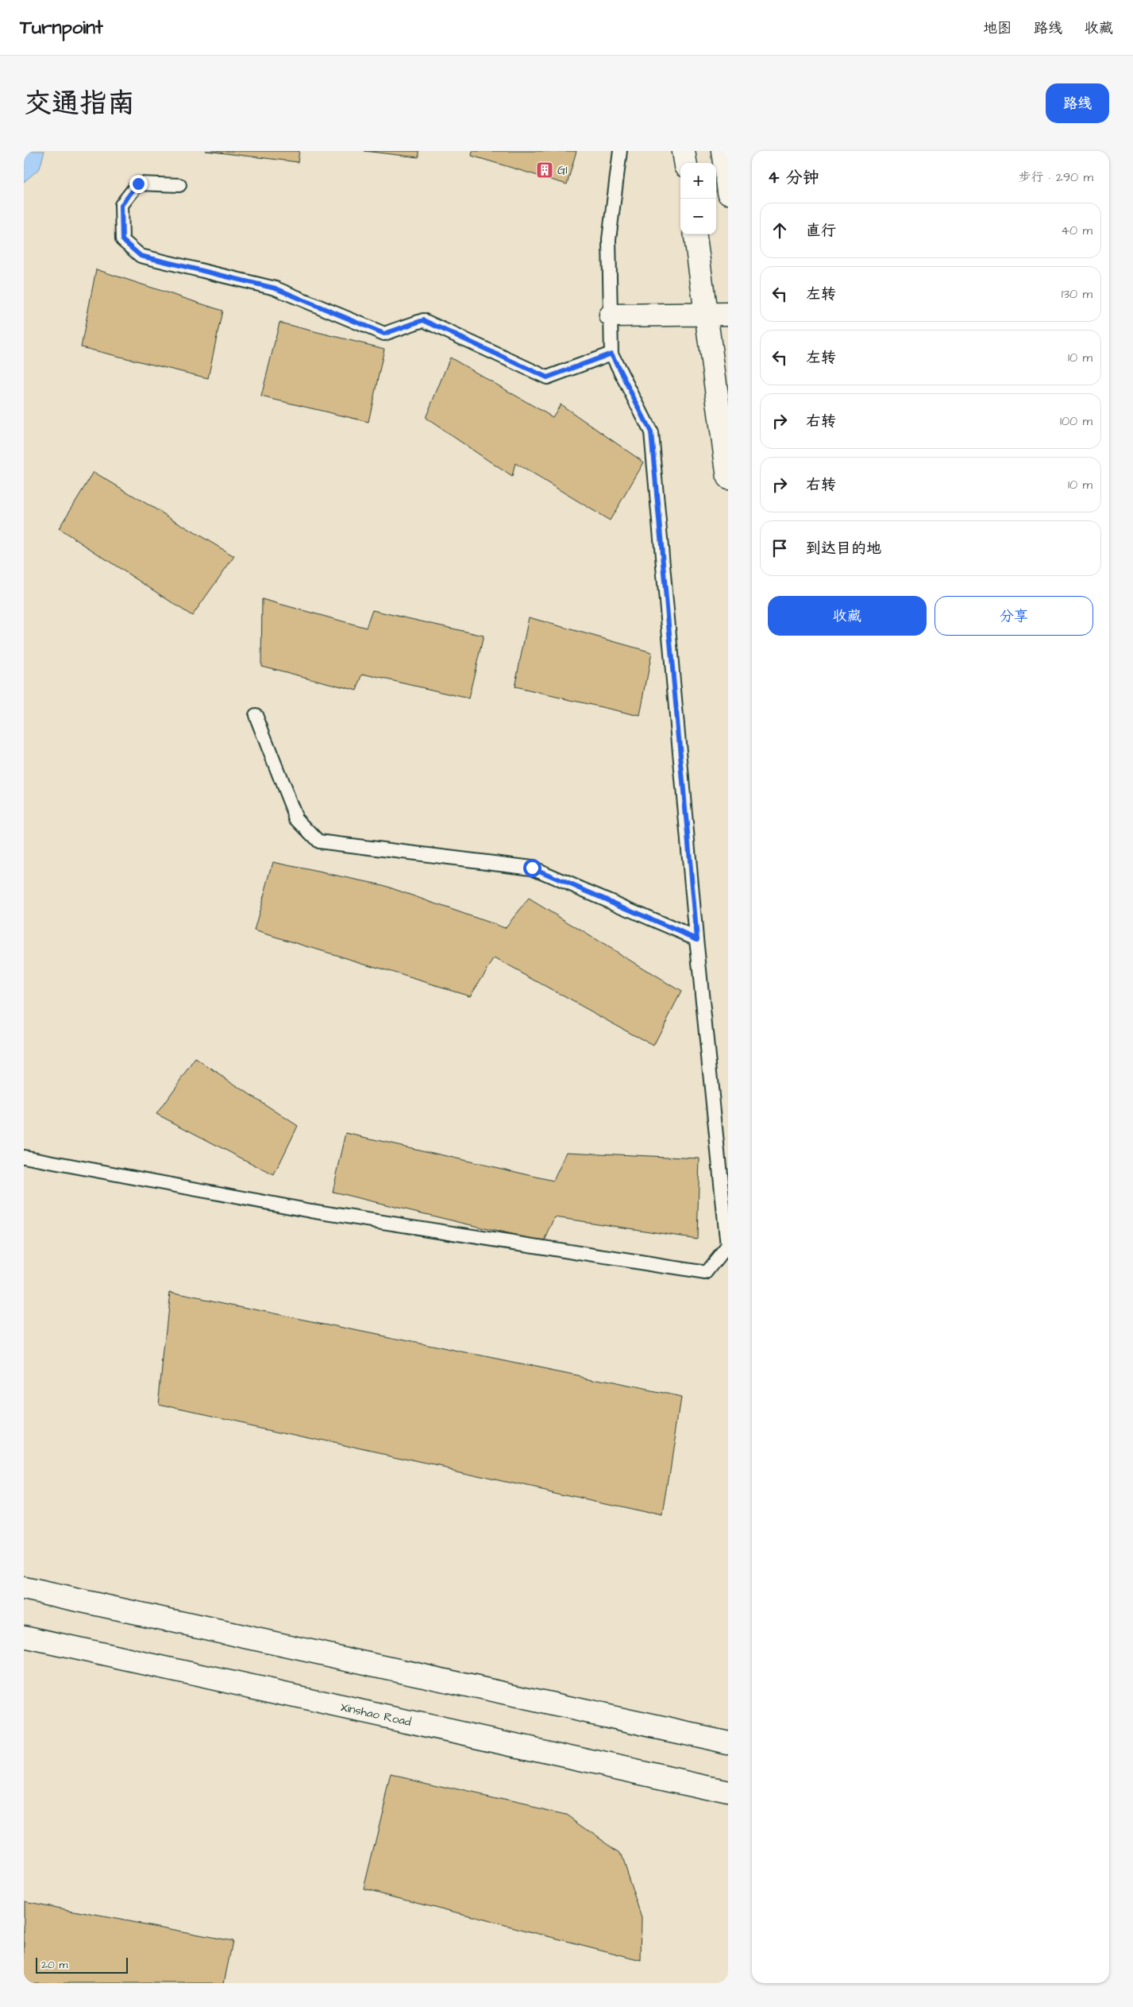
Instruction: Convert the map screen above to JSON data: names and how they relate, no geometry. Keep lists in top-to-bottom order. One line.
{"streets":{"main road":["Xinshao Road"]},"places":{"building":["G1"]},"scale_bar":"20 m","page":{"header":"Turnpoint","nav":["地图","路线","收藏"],"title":"交通指南","buttons":["路线",["收藏","分享"]],"heading":["4 分钟","步行 · 290 m"],"map_buttons":["+","−"],"list":[["直行","40 m"],["左转","130 m"],["左转","10 m"],["右转","100 m"],["右转","10 m"],"到达目的地"],"scale":"20 m"}}
